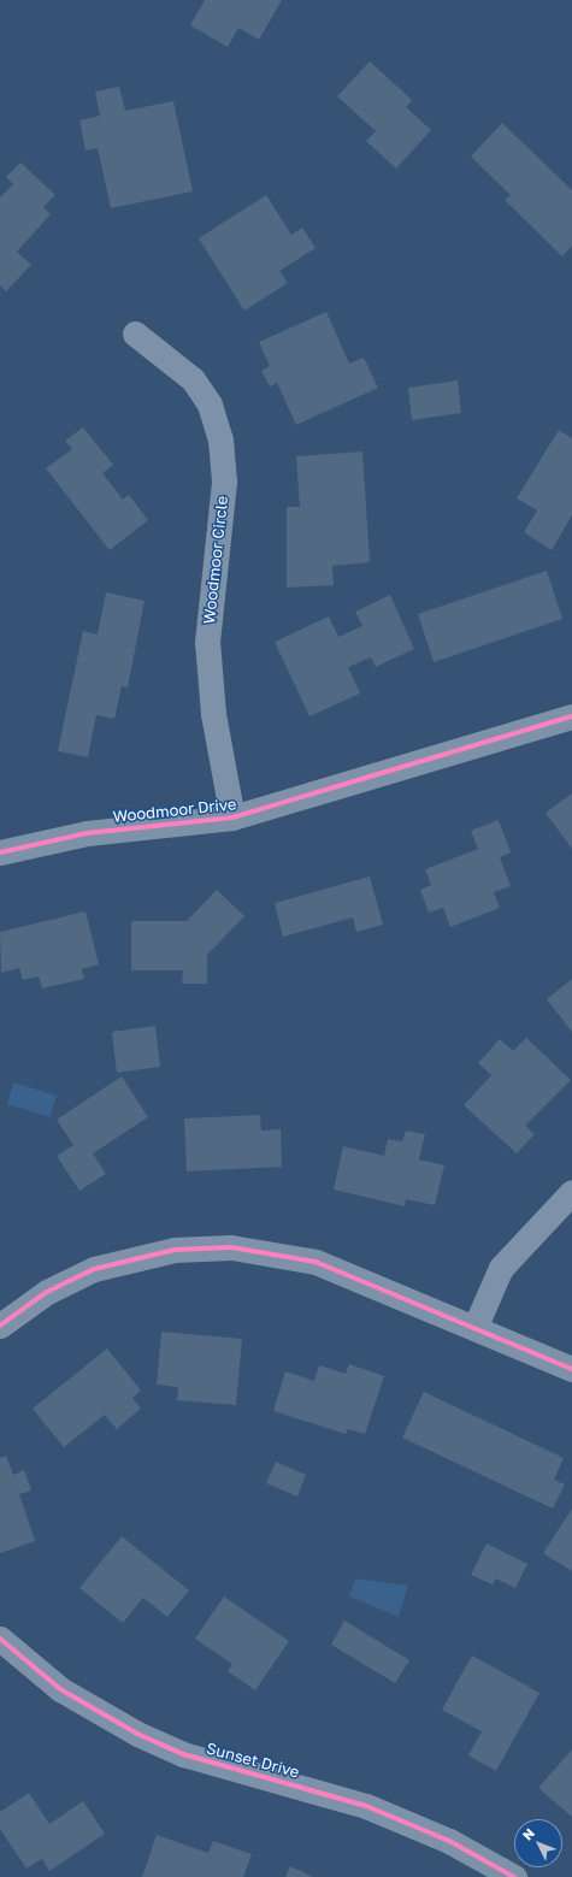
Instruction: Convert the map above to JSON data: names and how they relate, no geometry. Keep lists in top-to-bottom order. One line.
{"streets":{"street":["Woodmoor Circle","Woodmoor Drive","Sunset Drive"]},"crossings":[["Woodmoor Circle","Woodmoor Drive"]],"north":"top left"}
